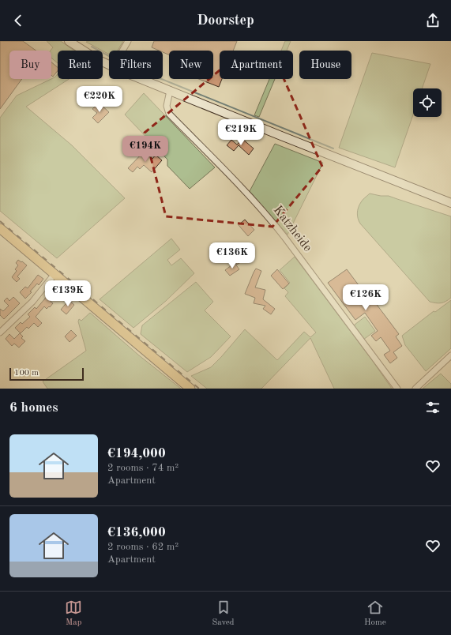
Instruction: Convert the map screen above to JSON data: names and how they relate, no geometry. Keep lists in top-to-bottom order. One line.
{"streets":{"street":["Katzheide"]},"scale_bar":"100 m","page":{"header":"Doorstep","chip":["Buy","Rent","Filters","New","Apartment","House"],"price":["€220K","€219K","€194K","€136K","€139K","€126K"],"scale":"100 m","heading":"6 homes","list":[{"name":"€194,000","note":"2 rooms · 74 m² · Apartment"},{"name":"€136,000","note":"2 rooms · 62 m² · Apartment"}],"tabs":["Map","Saved","Home"]}}
